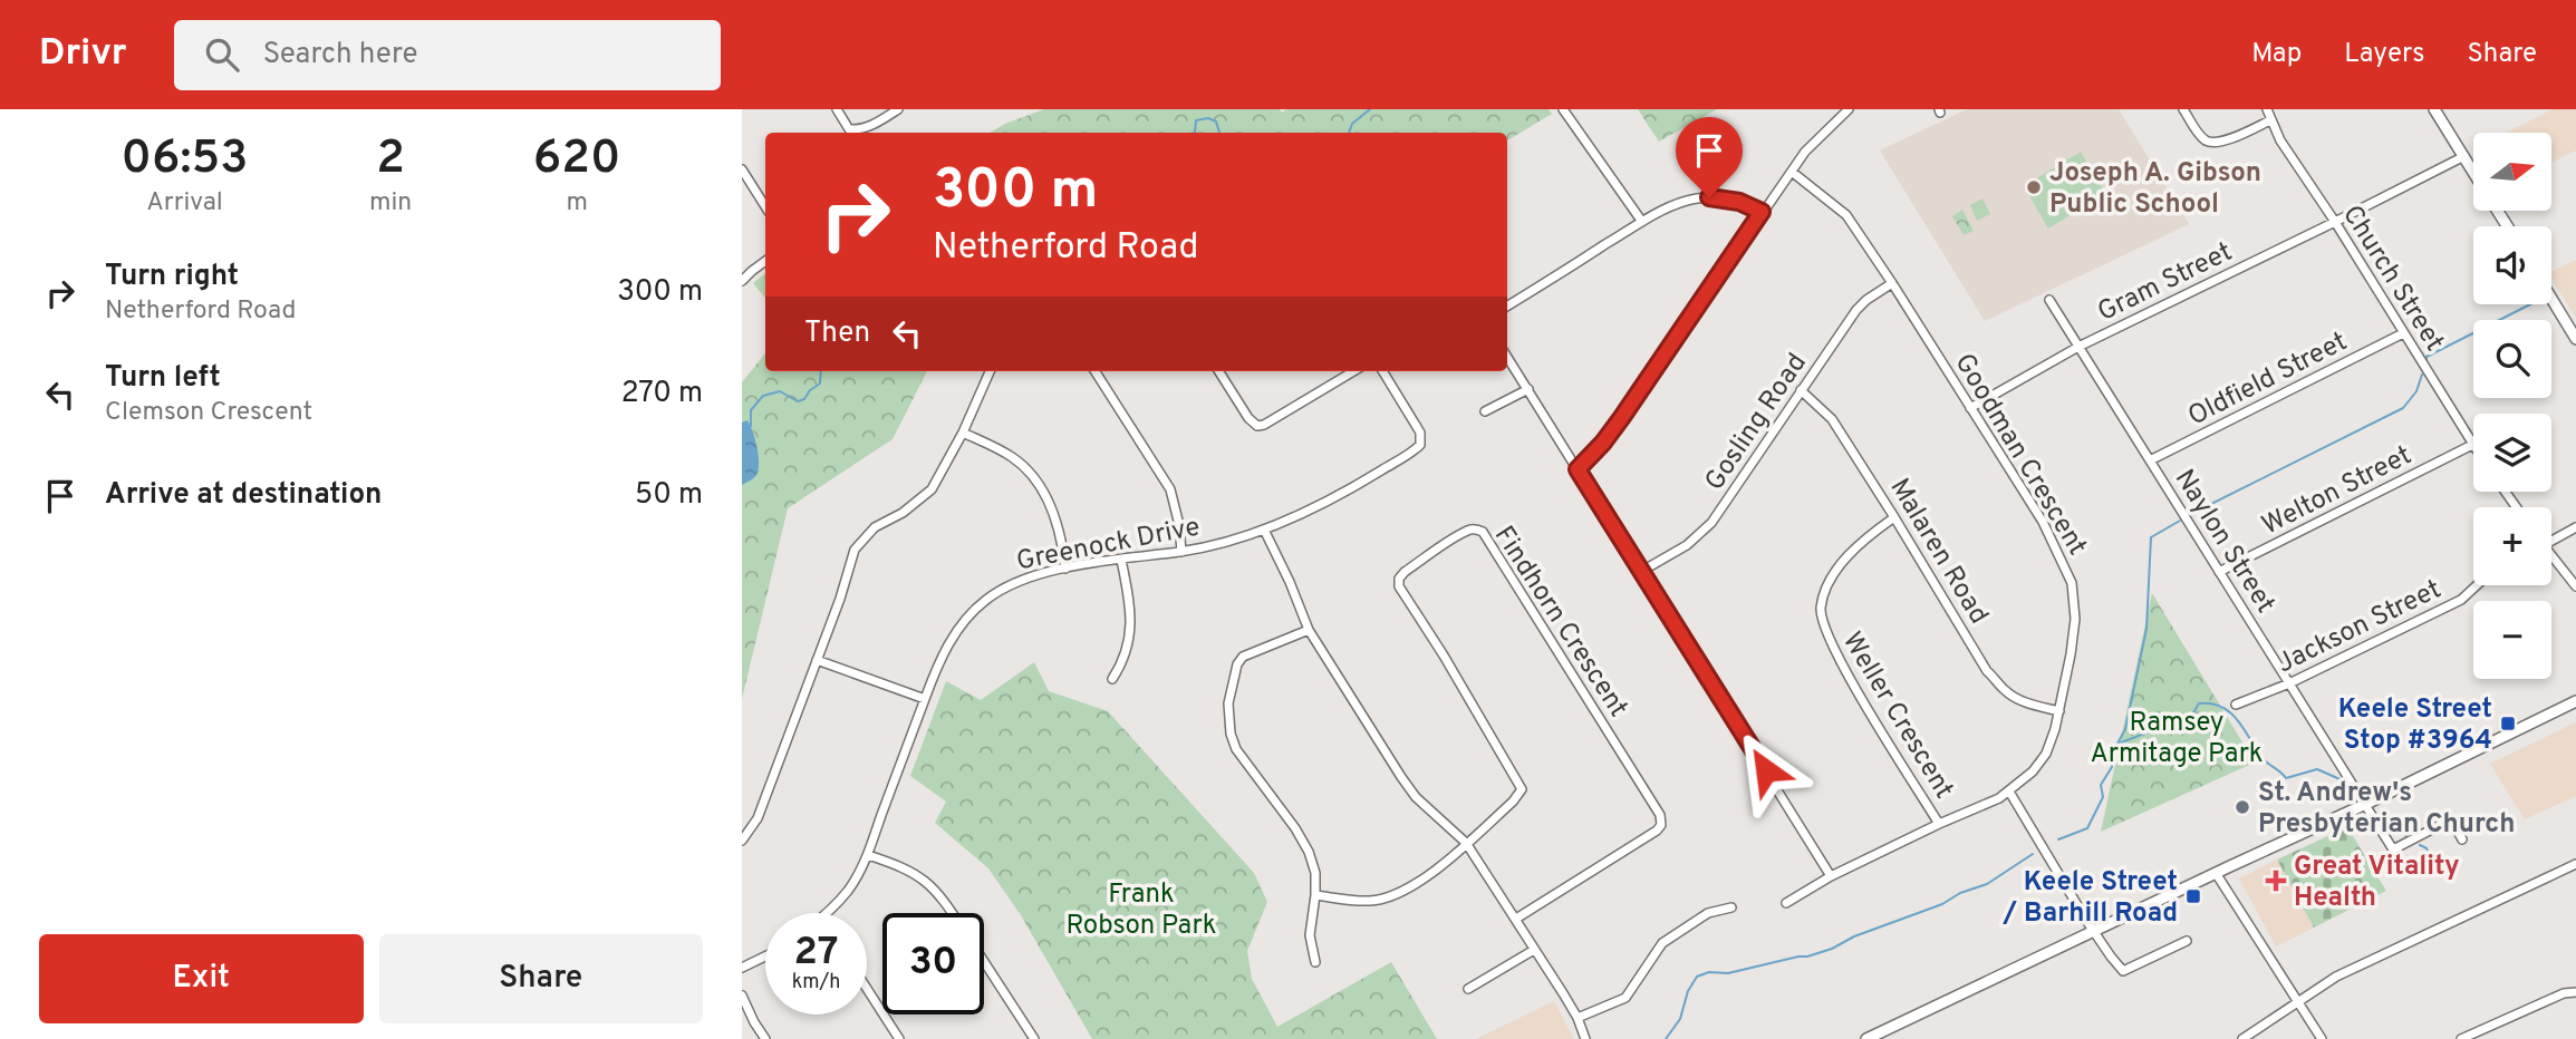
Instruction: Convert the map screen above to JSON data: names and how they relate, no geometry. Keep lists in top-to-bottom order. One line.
{"streets":{"street":["Church Street","Gram Street","Oldfield Street","Gosling Road","Goodman Crescent","Welton Street","Naylon Street","Greenock Drive","Malaren Road","Findhorn Crescent","Jackson Street","Weller Crescent"]},"crossings":[["Church Street","Gram Street"],["Church Street","Oldfield Street"],["Church Street","Welton Street"],["Gram Street","Goodman Crescent"],["Gram Street","Naylon Street"],["Oldfield Street","Naylon Street"],["Gosling Road","Goodman Crescent"],["Gosling Road","Malaren Road"],["Goodman Crescent","Malaren Road"],["Goodman Crescent","Weller Crescent"],["Welton Street","Naylon Street"],["Naylon Street","Jackson Street"],["Malaren Road","Weller Crescent"]],"parks":["Ramsey Armitage Park","Frank Robson Park"],"places":{"other":["Joseph A. Gibson Public School","St. Andrew's Presbyterian Church"],"transit":["Keele Street Stop #3964","Keele Street / Barhill Road"],"health":["Great Vitality Health"]},"north":"right","page":{"header":"Drivr","search":"Search here","nav":["Map","Layers","Share"],"eta":["06:53","Arrival","2","min","620","m"],"map_buttons":["+","−"],"turn":["300 m","Netherford Road"],"list":[{"name":"Turn right","note":"Netherford Road","value":"300 m"},{"name":"Turn left","note":"Clemson Crescent","value":"270 m"},{"name":"Arrive at destination","value":"50 m"}],"then":"Then","speed":"27 km/h","limit":"30","buttons":["Exit","Share"]}}
